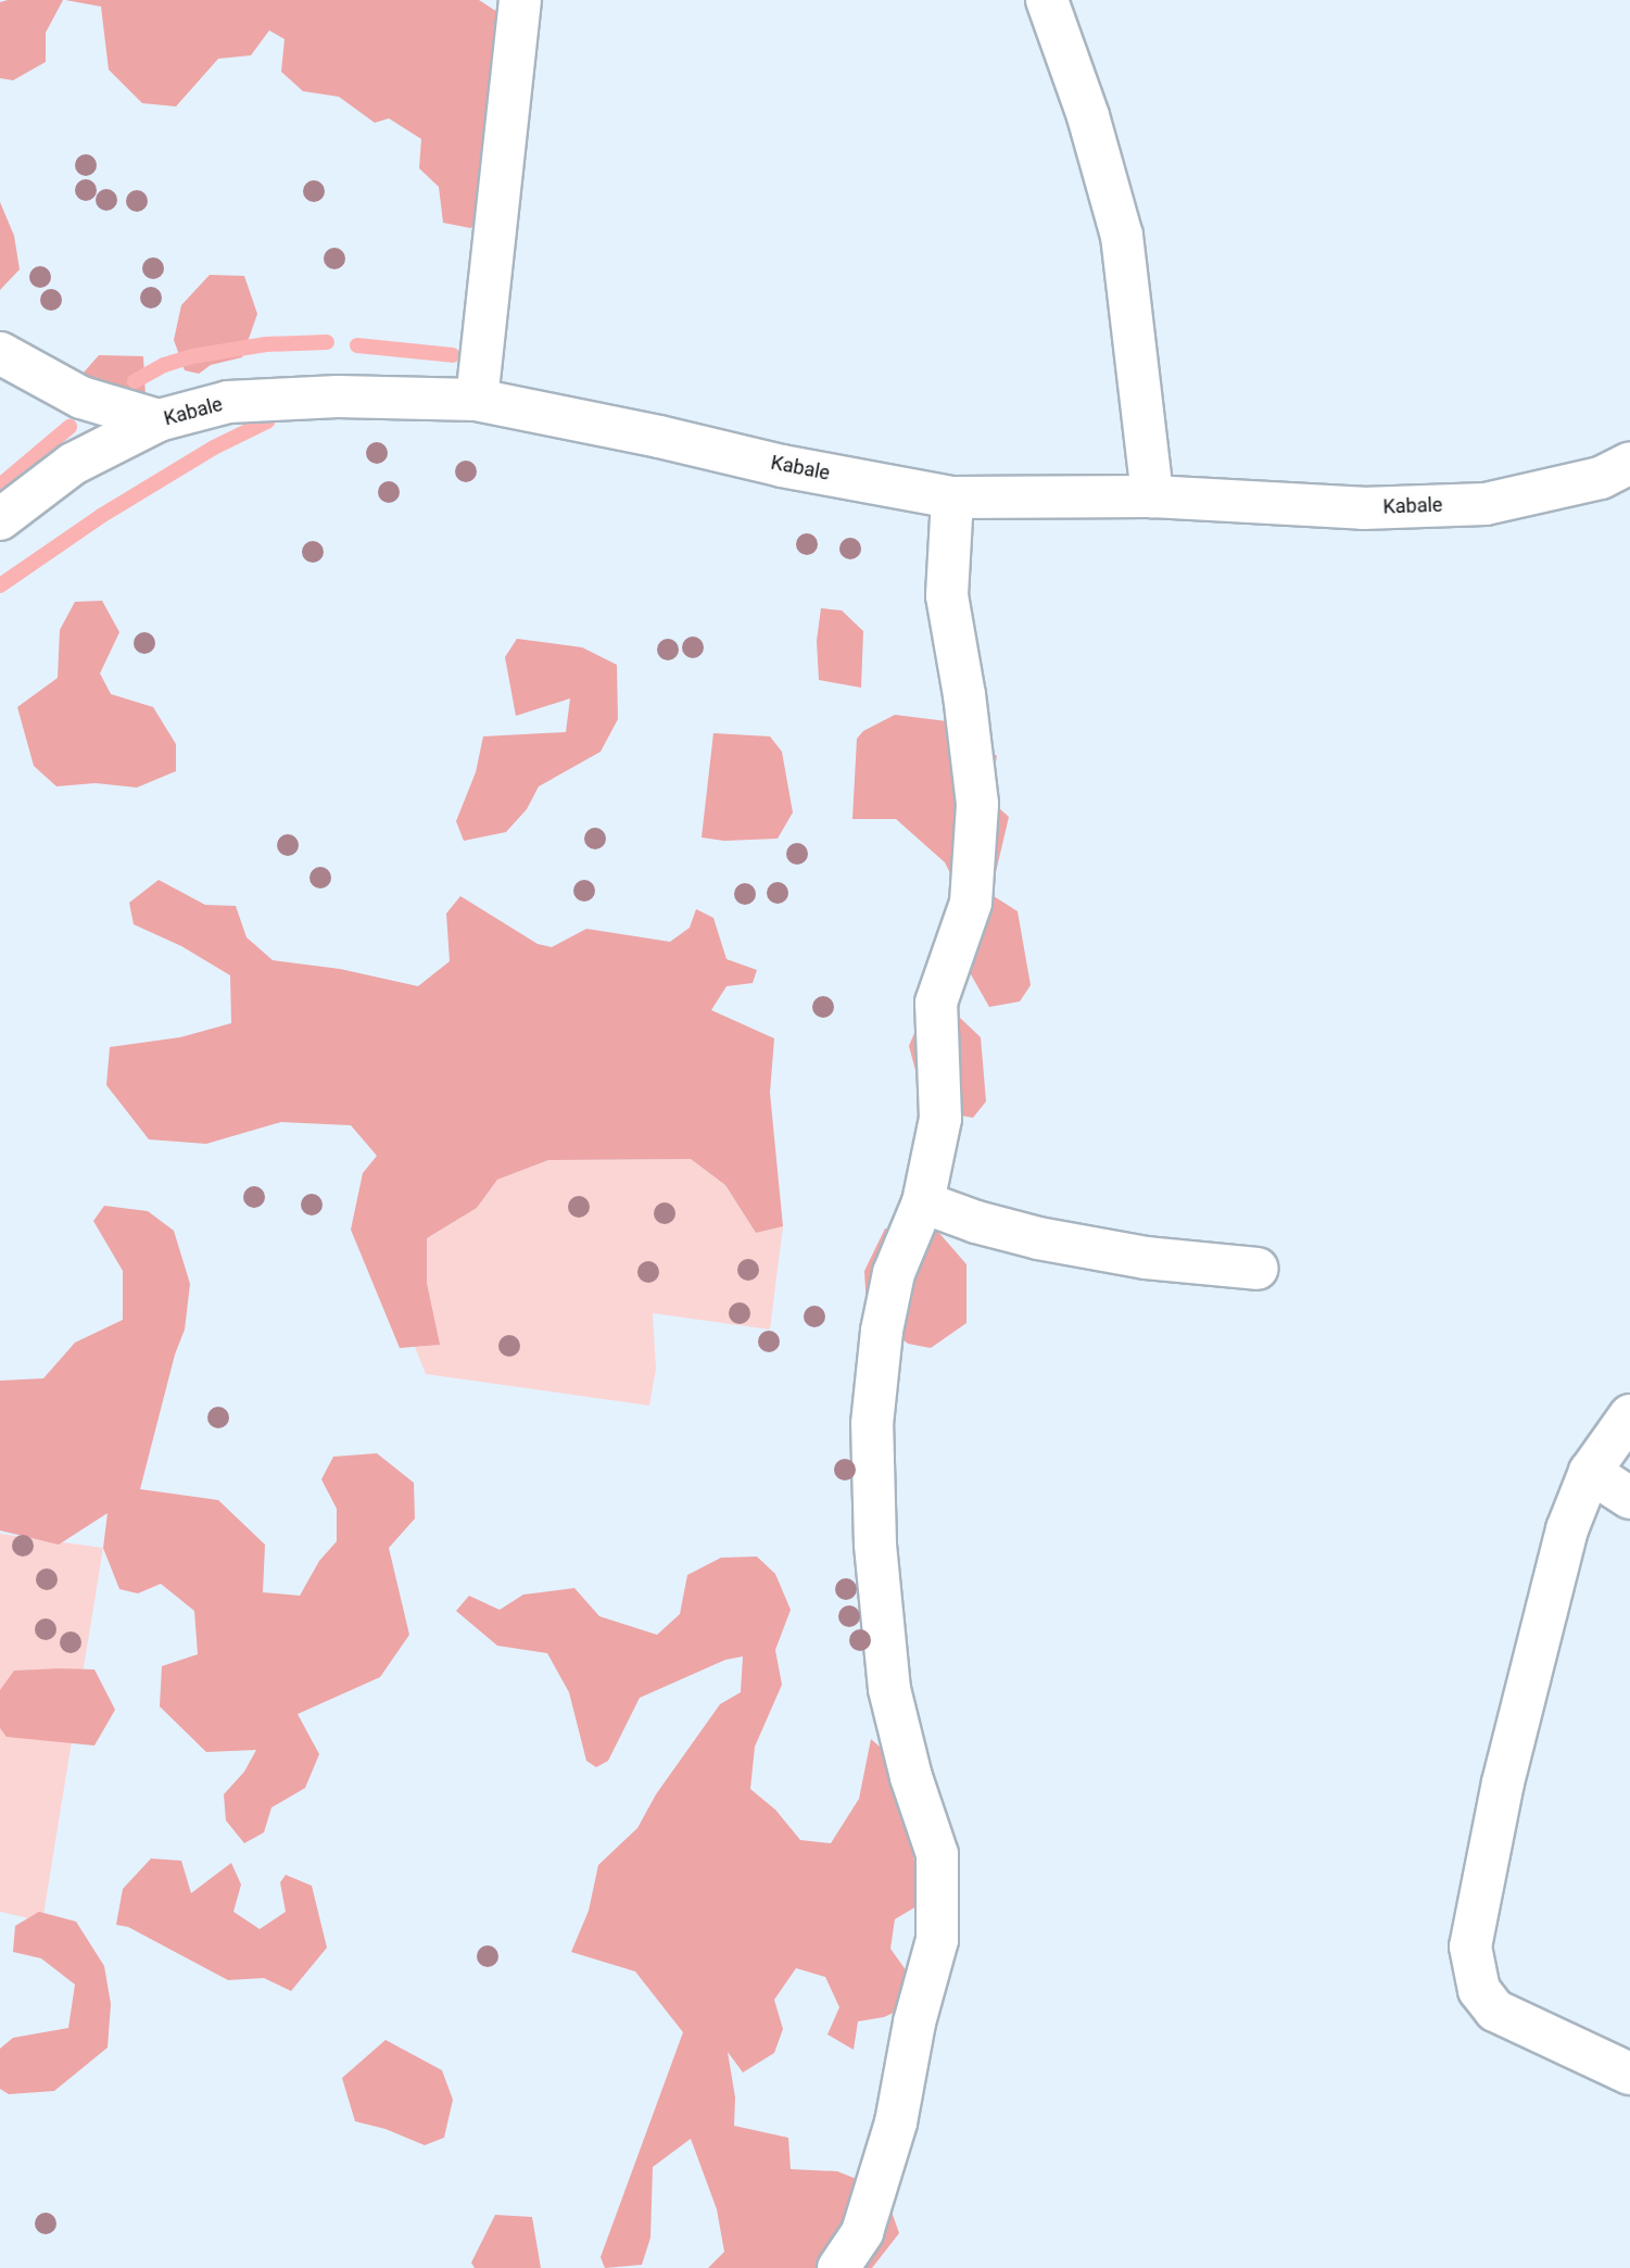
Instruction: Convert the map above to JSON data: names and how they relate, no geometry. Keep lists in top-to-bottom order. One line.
{"streets":{"street":["Kabale"]}}
